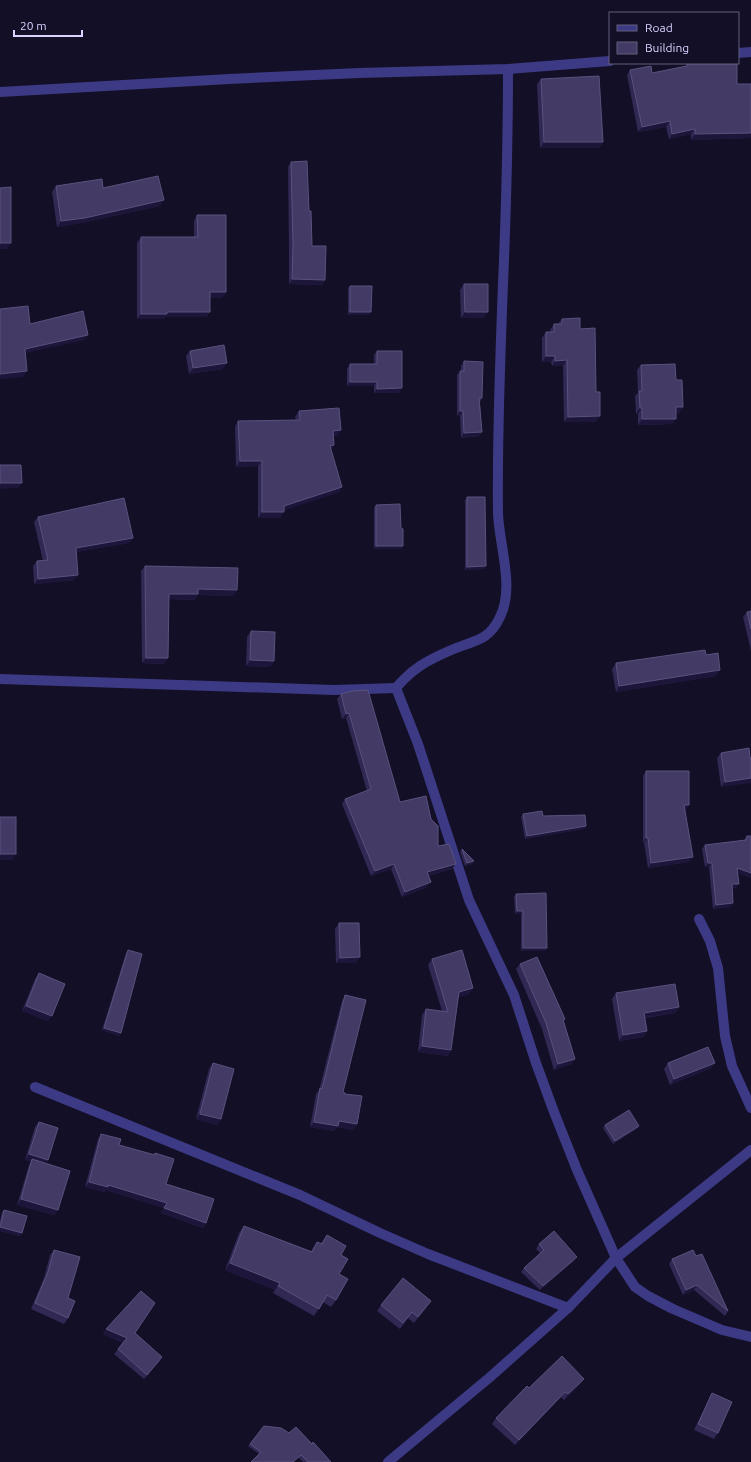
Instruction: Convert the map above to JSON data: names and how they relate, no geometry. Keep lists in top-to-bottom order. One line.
{"legend":["Road","Building"],"scale_bar":"20 m"}
